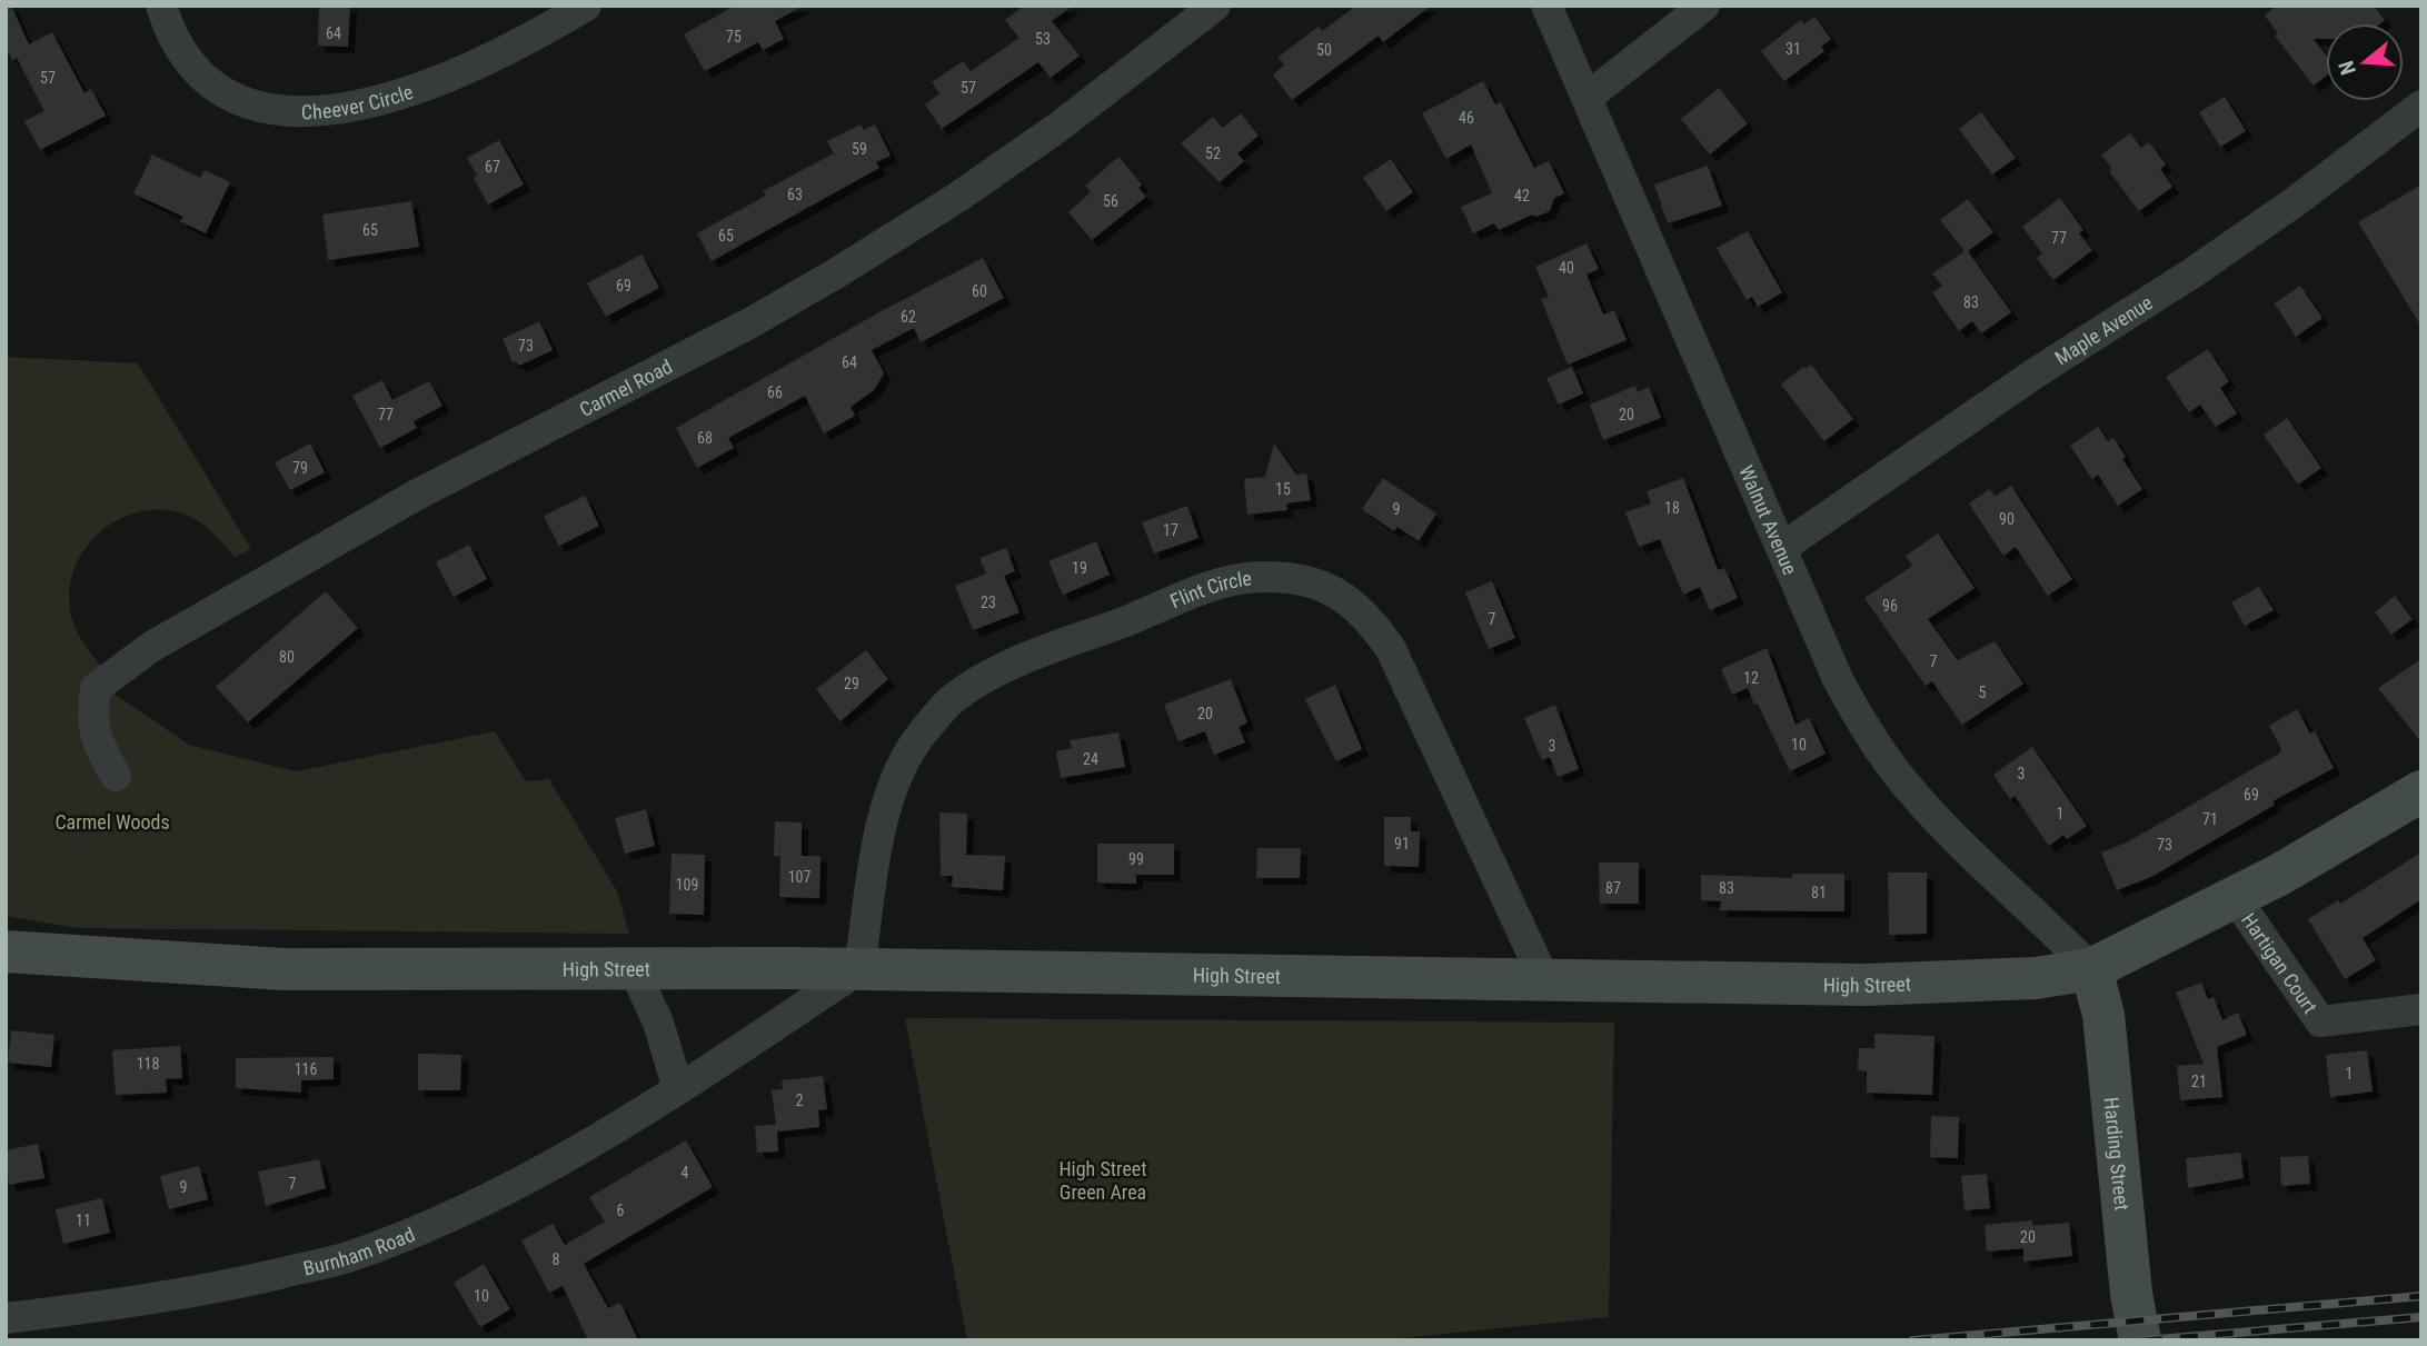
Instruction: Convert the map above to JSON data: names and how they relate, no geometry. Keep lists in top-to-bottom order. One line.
{"streets":{"main road":["High Street","Harding Street"],"street":["Cheever Circle","Maple Avenue","Carmel Road","Walnut Avenue","Flint Circle","Hartigan Court","Burnham Road"]},"crossings":[["Maple Avenue","Walnut Avenue"],["Walnut Avenue","High Street"],["Walnut Avenue","Harding Street"],["Flint Circle","High Street"],["Flint Circle","Burnham Road"],["Hartigan Court","High Street"],["High Street","Harding Street"],["High Street","Burnham Road"]],"parks":["Carmel Woods","High Street Green Area"],"house_numbers":["64","75","53","31","50","57","57","46","59","52","67","63","42","56","65","65","77","40","69","60","83","62","73","64","66","77","20","68","79","15","18","9","90","17","19","23","96","7","80","7","12","29","5","20","10","3","24","3","69","1","71","91","73","99","107","109","87","83","81","118","116","1","21","2","4","7","9","6","11","20","8","10"],"north":"left"}
